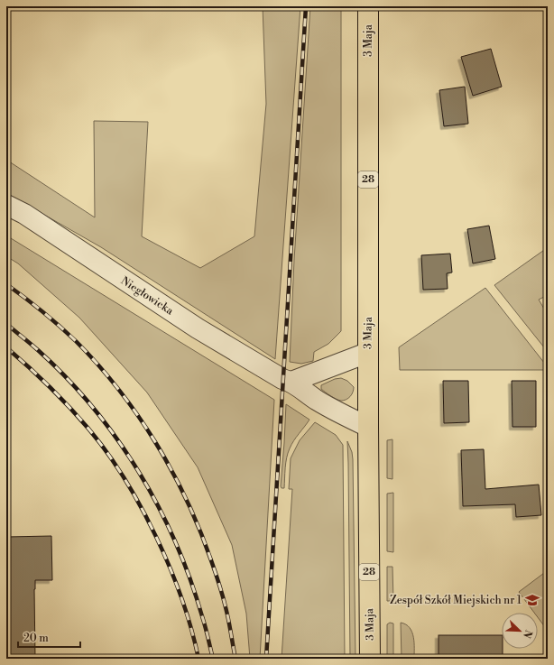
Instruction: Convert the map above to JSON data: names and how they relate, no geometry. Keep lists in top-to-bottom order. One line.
{"streets":{"main road":["3 Maja","28"],"street":["Niegłowicka"]},"crossings":[["3 Maja","Niegłowicka"]],"places":{"school or university":["Zespół Szkół Miejskich nr 1"]},"scale_bar":"20 m","north":"bottom right"}
